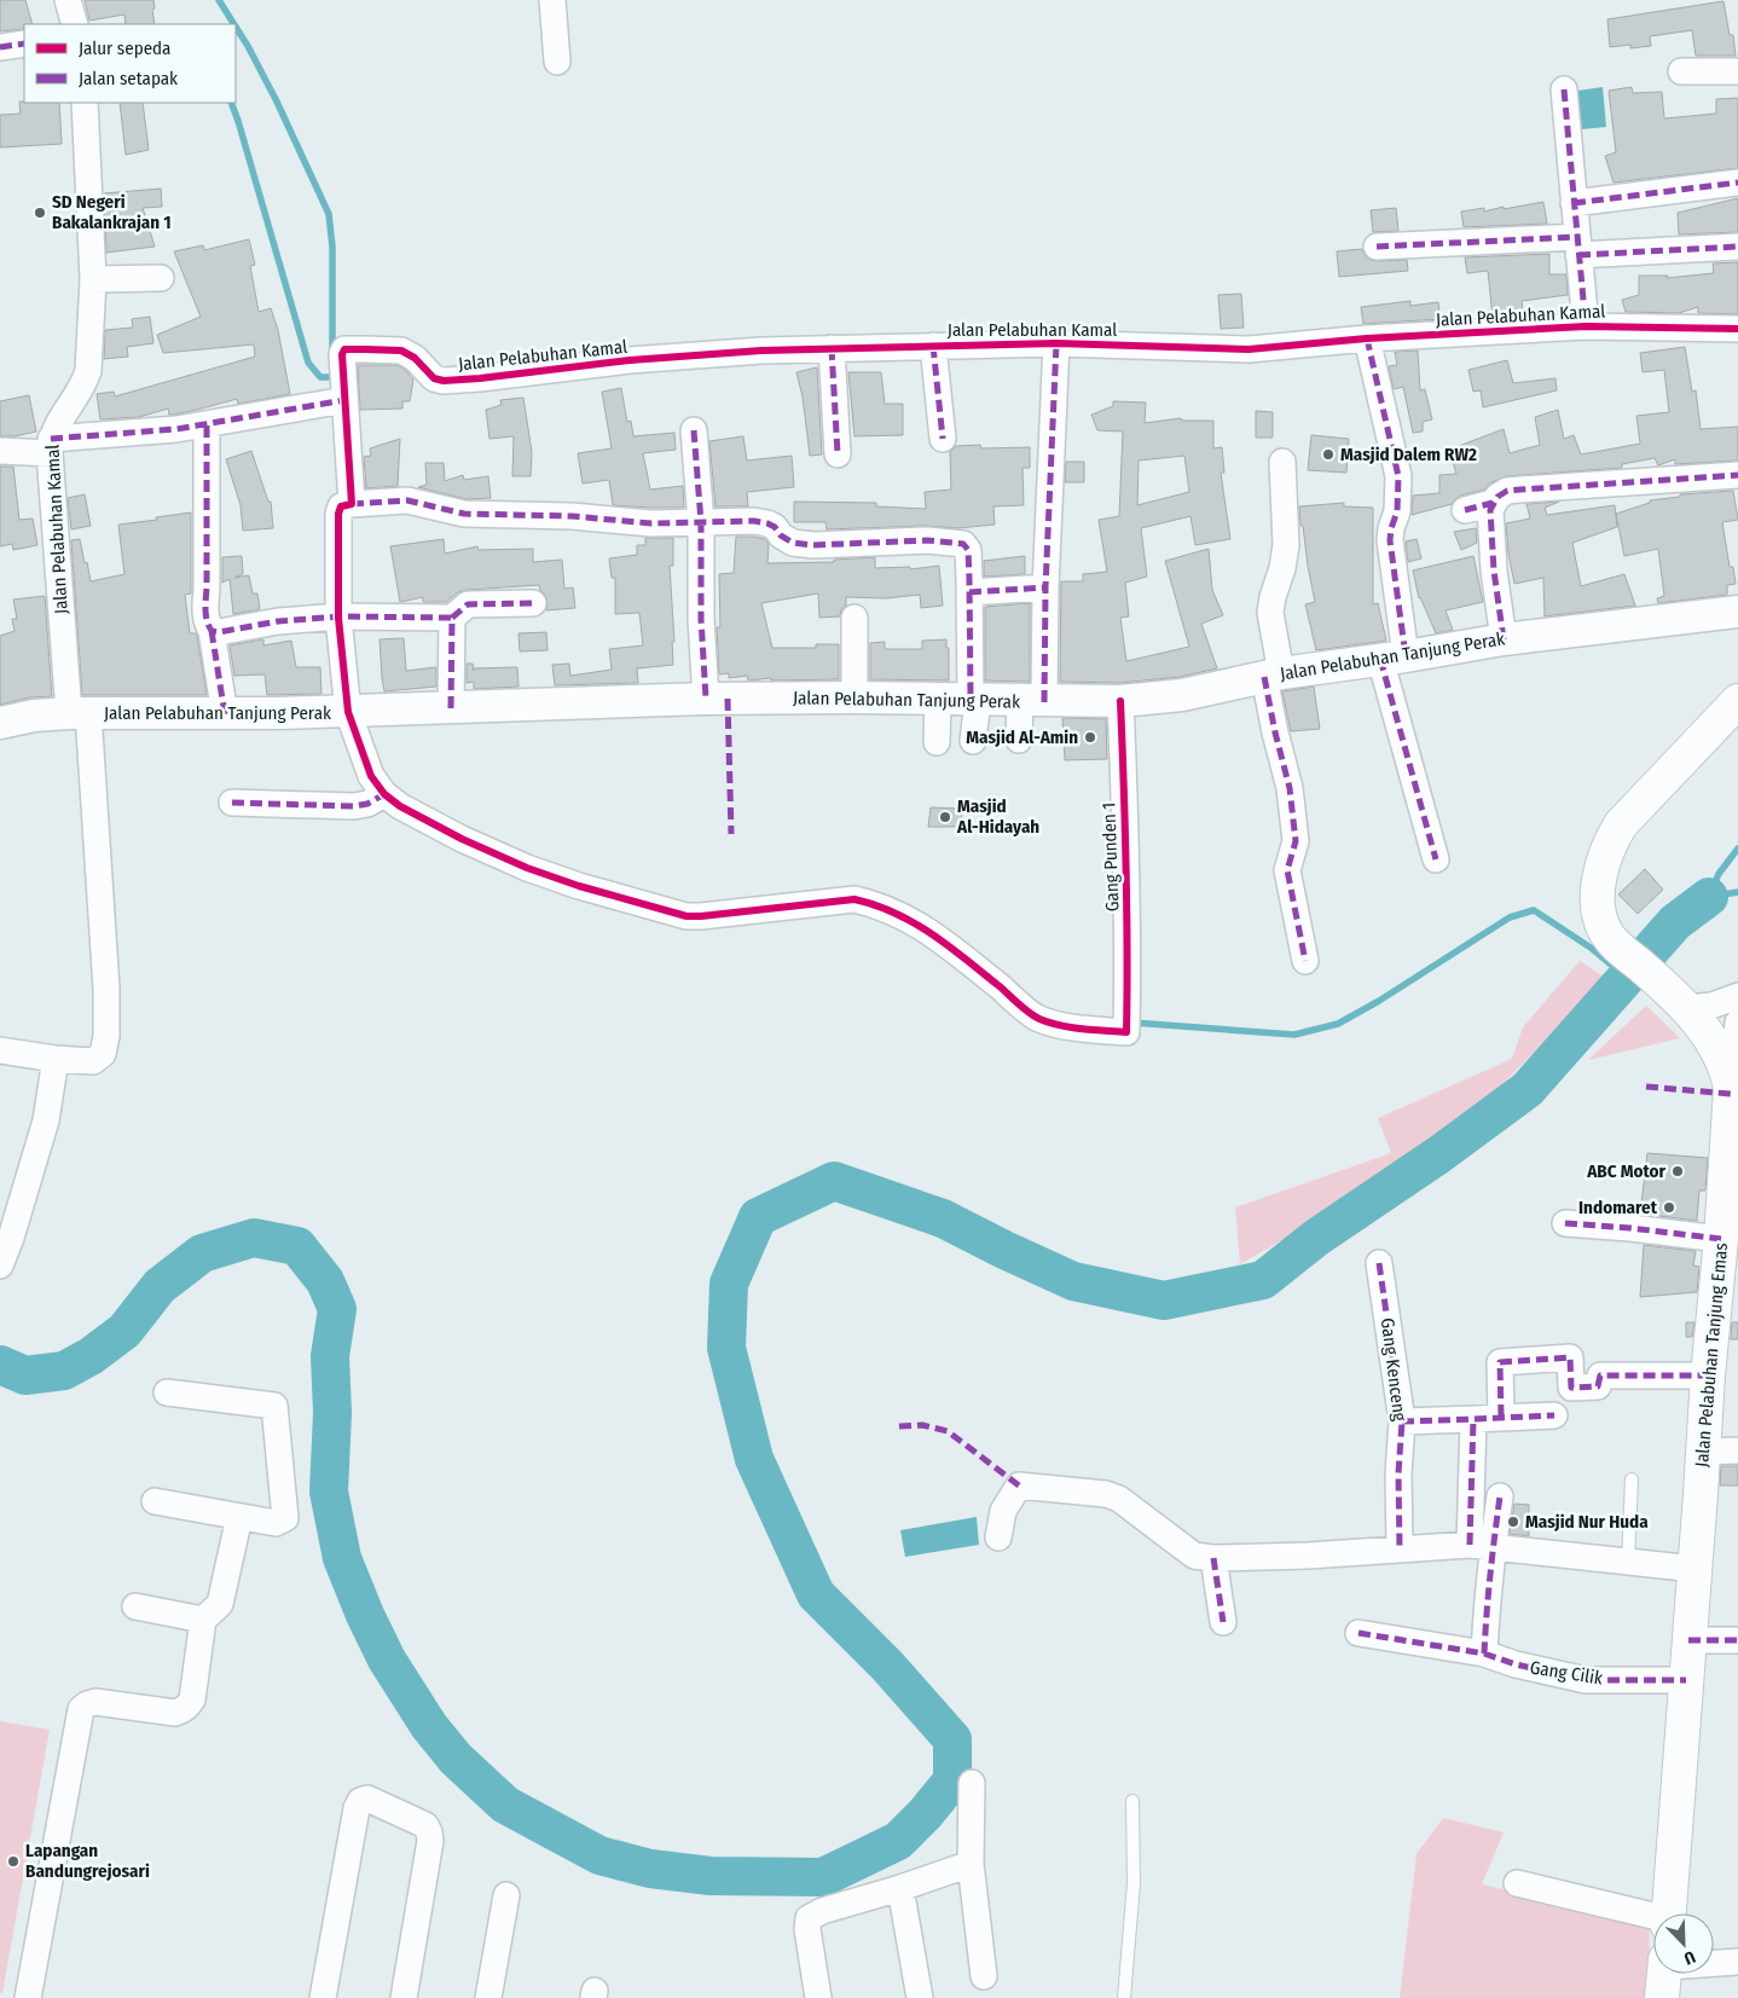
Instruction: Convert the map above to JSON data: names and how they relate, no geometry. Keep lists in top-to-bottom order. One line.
{"streets":{"main road":["Jalan Pelabuhan Tanjung Emas"],"street":["Jalan Pelabuhan Kamal","Jalan Pelabuhan Tanjung Perak","Gang Punden 1","Gang Kenceng","Gang Cilik"]},"crossings":[["Jalan Pelabuhan Kamal","Jalan Pelabuhan Tanjung Perak"],["Jalan Pelabuhan Tanjung Perak","Gang Punden 1"],["Jalan Pelabuhan Tanjung Emas","Gang Cilik"]],"places":["SD Negeri Bakalankrajan 1","Masjid Dalem RW2","Masjid Al-Amin","Masjid Al-Hidayah","ABC Motor","Indomaret","Masjid Nur Huda","Lapangan Bandungrejosari"],"legend":["Jalur sepeda","Jalan setapak"],"north":"bottom right"}
